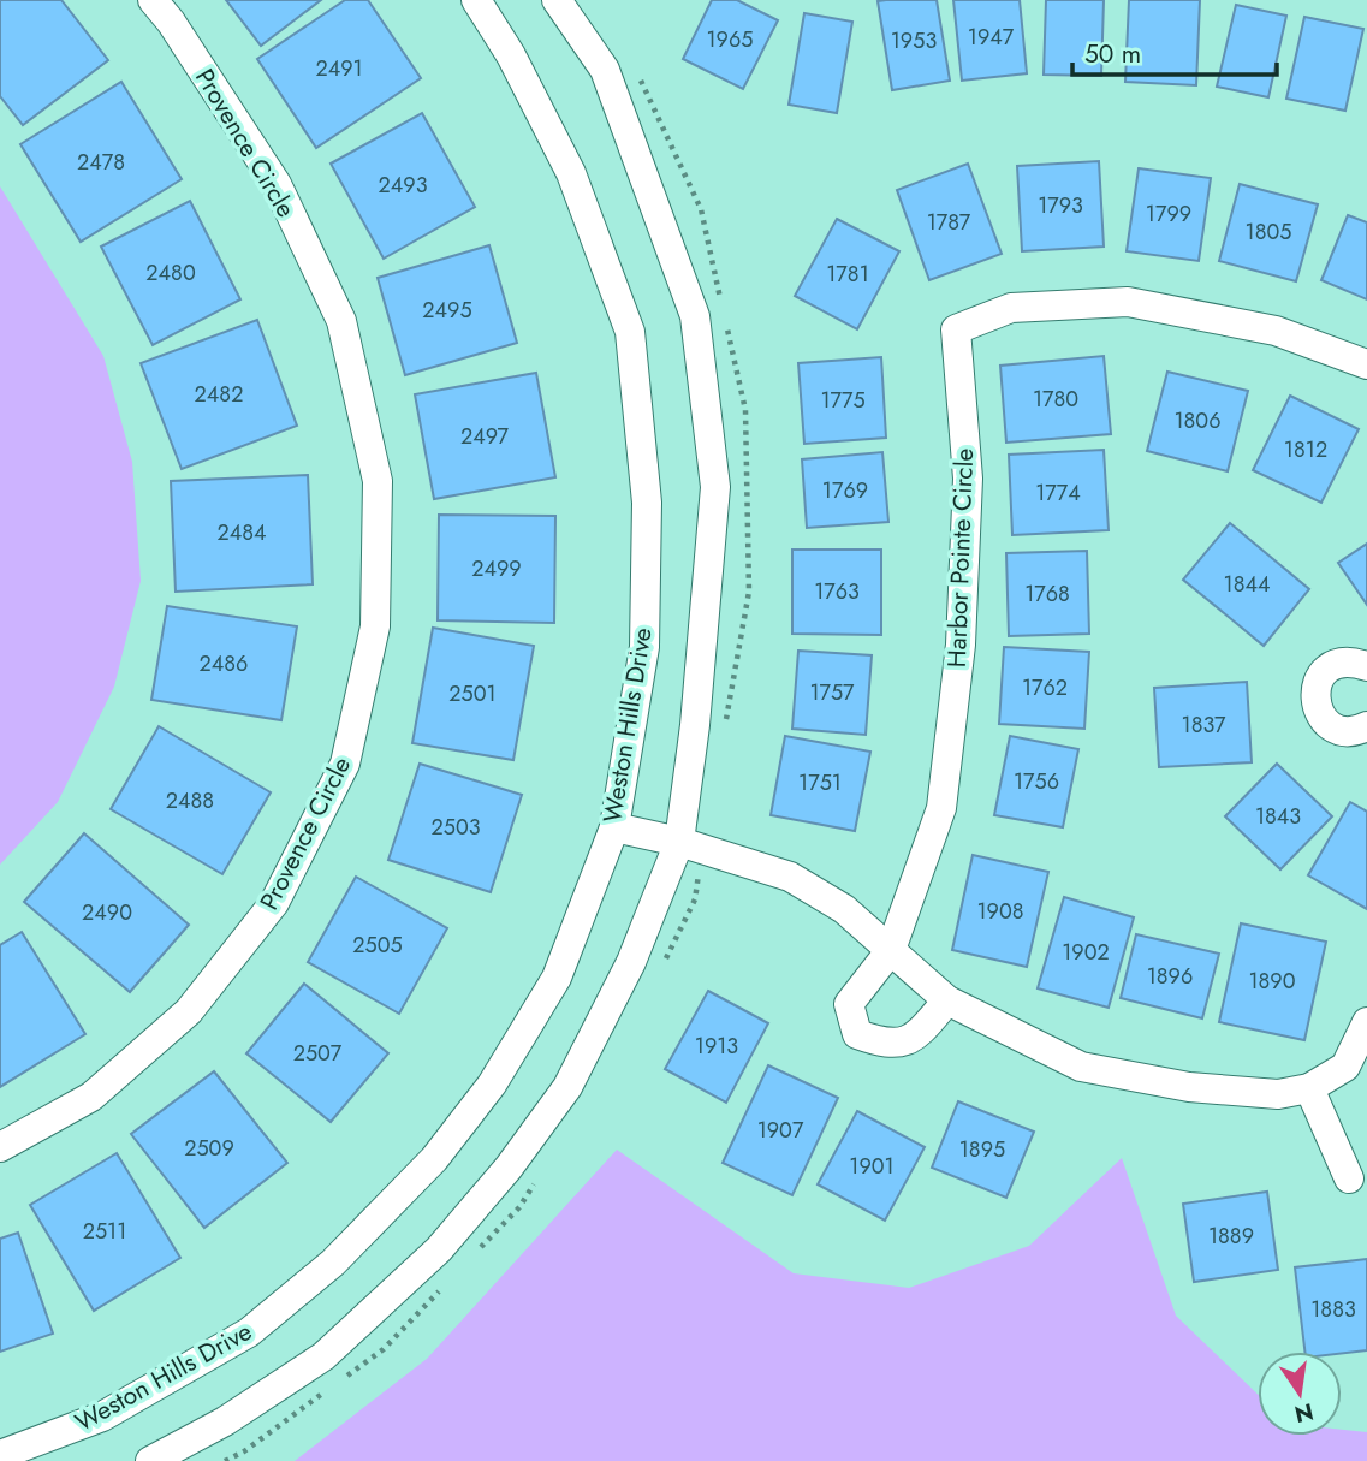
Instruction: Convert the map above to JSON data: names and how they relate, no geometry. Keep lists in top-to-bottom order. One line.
{"streets":{"street":["Provence Circle","Harbor Pointe Circle","Weston Hills Drive"]},"house_numbers":["1947","1965","1953","2491","2478","2493","1793","1799","1787","1805","2480","1781","2495","2482","1780","1775","1806","2497","1812","1769","1774","2484","2499","1844","1763","1768","2486","1762","1757","2501","1837","1756","1751","2488","1843","2503","1908","2490","2505","1902","1896","1890","1913","2507","1907","2509","1895","1901","2511","1889","1883"],"scale_bar":"50 m","north":"bottom"}
